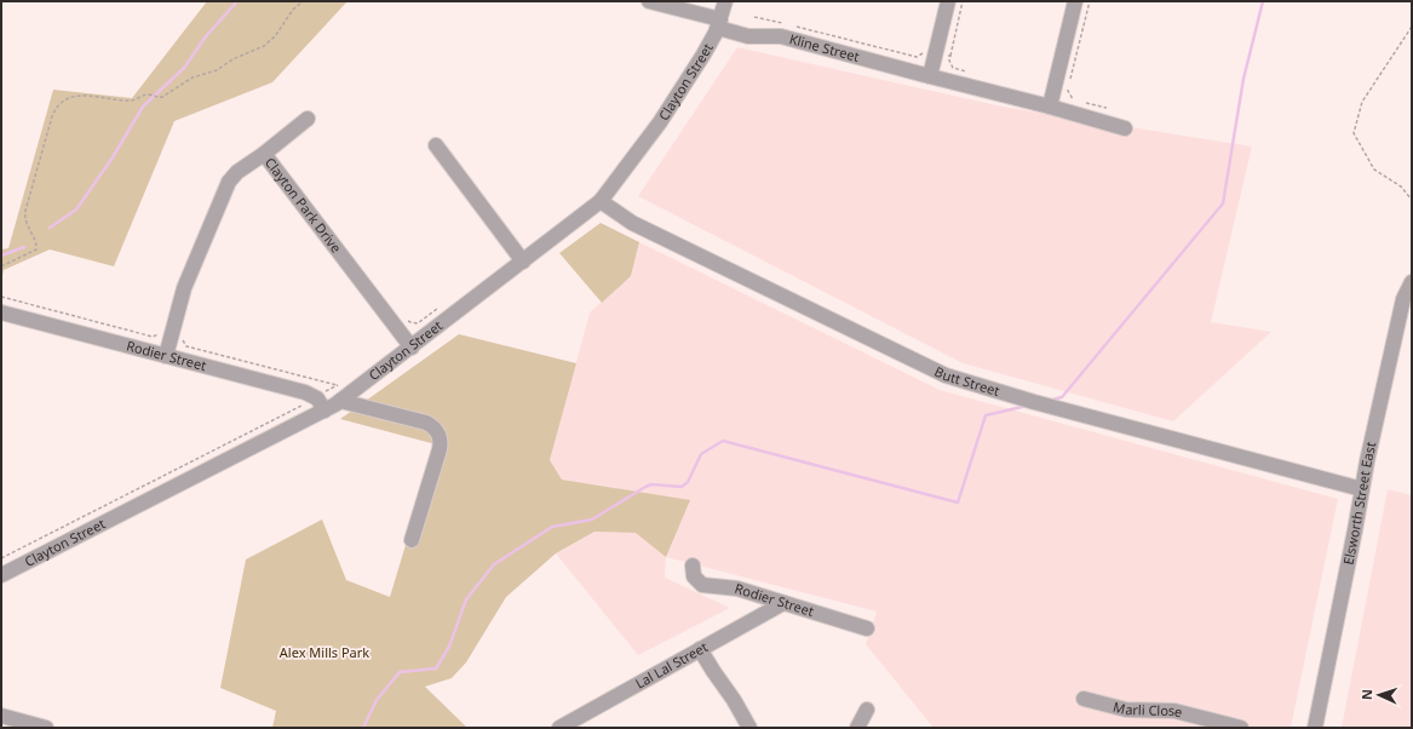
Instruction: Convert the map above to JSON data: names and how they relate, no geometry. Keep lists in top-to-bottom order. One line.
{"streets":{"street":["Kline Street","Clayton Street","Clayton Park Drive","Rodier Street","Butt Street","Elsworth Street East","Lal Lal Street","Marli Close"]},"crossings":[["Kline Street","Clayton Street"],["Clayton Street","Clayton Park Drive"],["Clayton Street","Butt Street"],["Clayton Park Drive","Rodier Street"],["Rodier Street","Lal Lal Street"],["Butt Street","Elsworth Street East"]],"parks":["Alex Mills Park"],"north":"left"}
